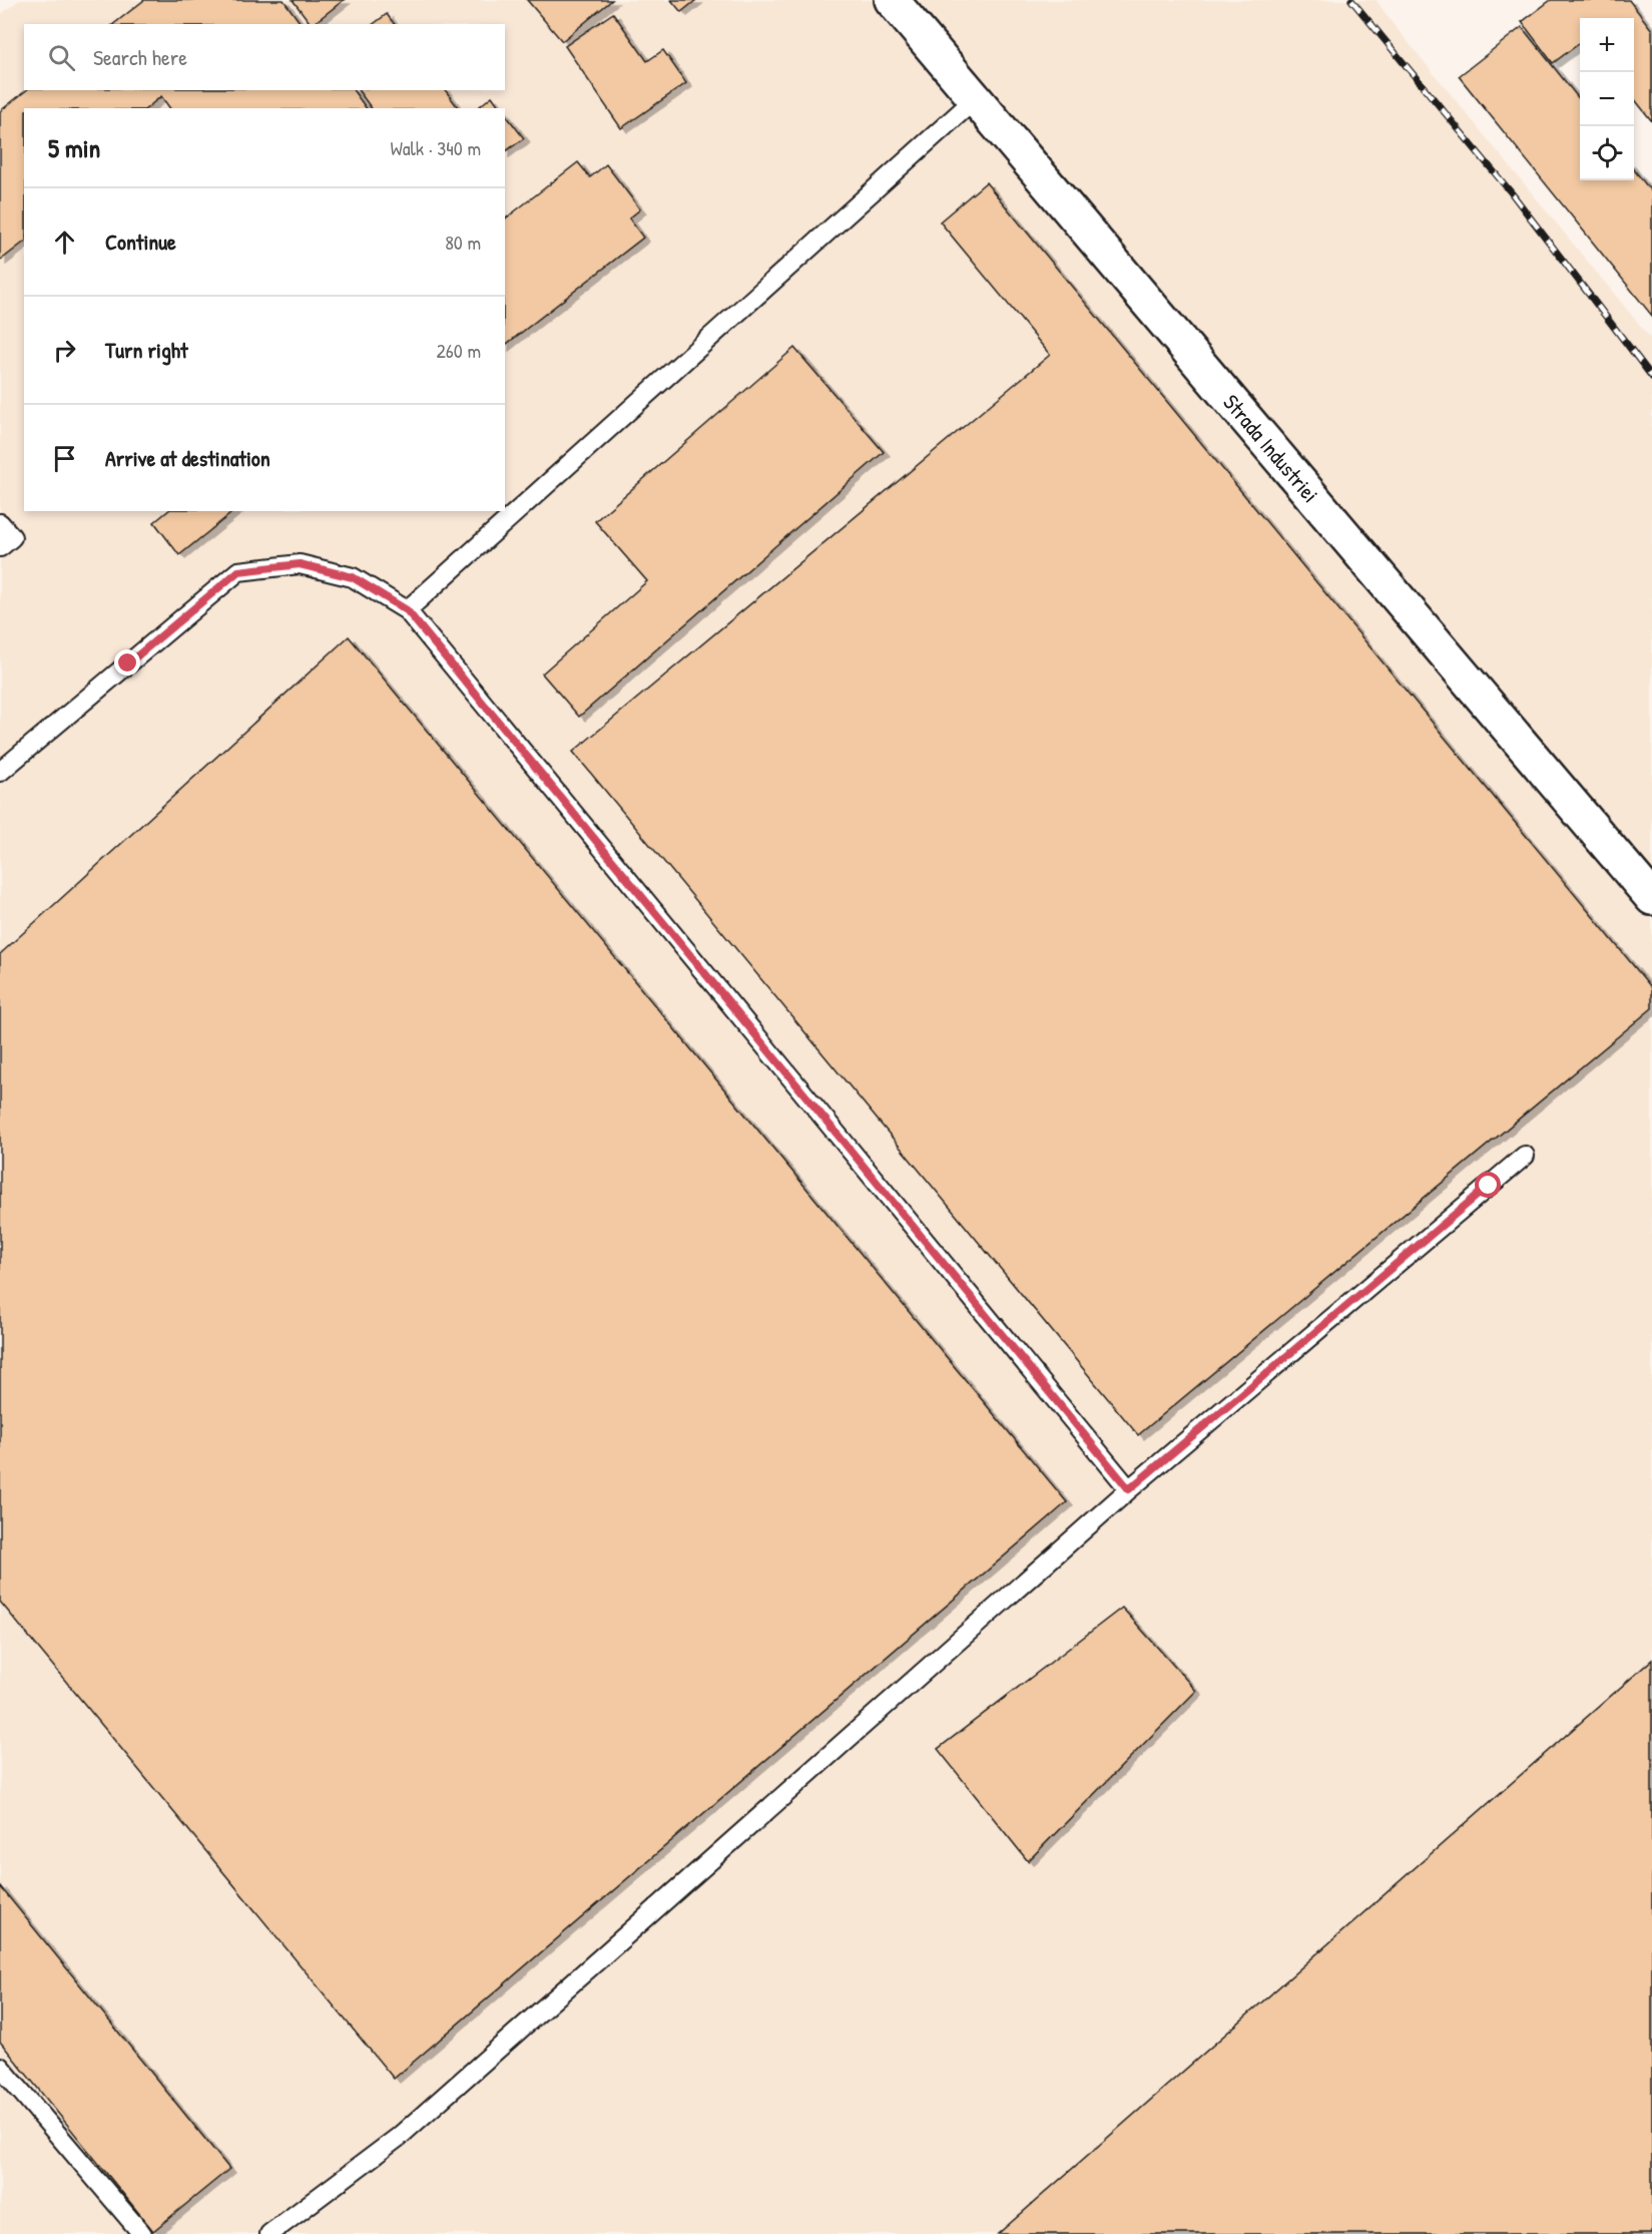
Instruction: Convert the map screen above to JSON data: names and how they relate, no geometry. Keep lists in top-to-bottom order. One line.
{"streets":{"street":["Strada Industriei"]},"page":{"map_buttons":["+","−"],"search":"Search here","heading":["5 min","Walk · 340 m"],"list":[["Continue","80 m"],["Turn right","260 m"],"Arrive at destination"]}}
